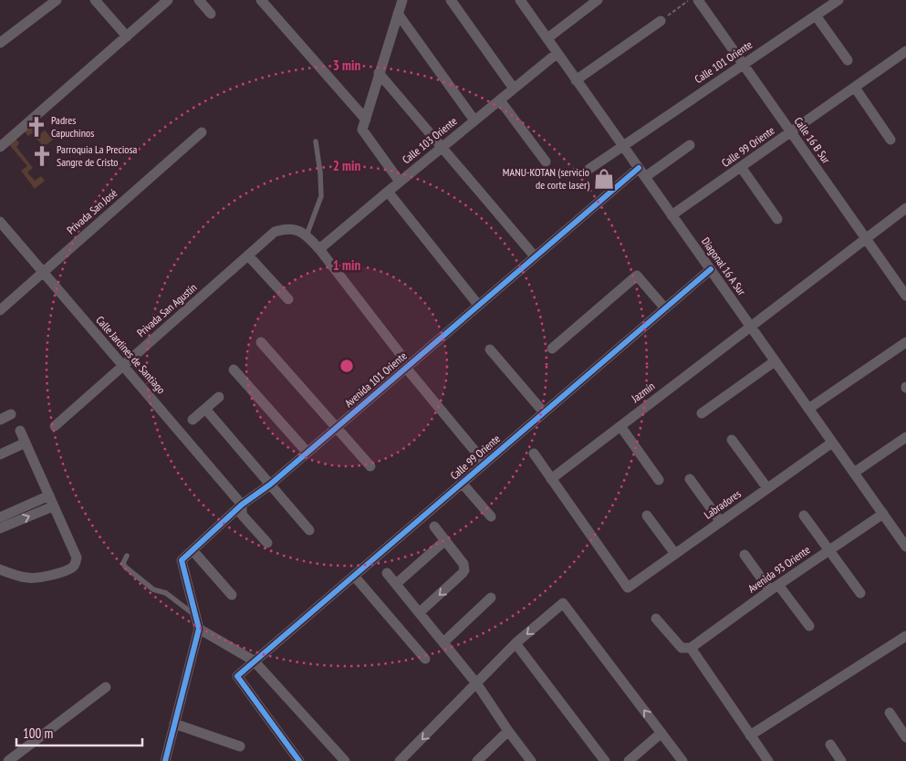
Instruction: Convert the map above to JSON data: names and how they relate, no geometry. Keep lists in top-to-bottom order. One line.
{"streets":{"street":["Calle 101 Oriente","Calle 103 Oriente","Calle 16 B Sur","Calle 99 Oriente","Privada San José","Diagonal 16 A Sur","Privada San Agustín","Calle Jardines de Santiago","Avenida 101 Oriente","Jazmín","Labradores","Avenida 93 Oriente"]},"crossings":[["Calle 101 Oriente","Calle 16 B Sur"],["Calle 101 Oriente","Diagonal 16 A Sur"],["Calle 103 Oriente","Diagonal 16 A Sur"],["Calle 16 B Sur","Calle 99 Oriente"],["Calle 16 B Sur","Jazmín"],["Calle 99 Oriente","Diagonal 16 A Sur"],["Privada San José","Calle Jardines de Santiago"],["Diagonal 16 A Sur","Avenida 101 Oriente"],["Diagonal 16 A Sur","Jazmín"],["Diagonal 16 A Sur","Labradores"],["Diagonal 16 A Sur","Avenida 93 Oriente"],["Privada San Agustín","Calle Jardines de Santiago"],["Calle Jardines de Santiago","Avenida 101 Oriente"],["Jazmín","Labradores"]],"places":{"church":["Padres Capuchinos","Parroquia La Preciosa Sangre de Cristo"],"shop":["MANU-KOTAN (servicio de corte laser)"]},"scale_bar":"100 m","rings":["3 min","2 min","1 min"]}
